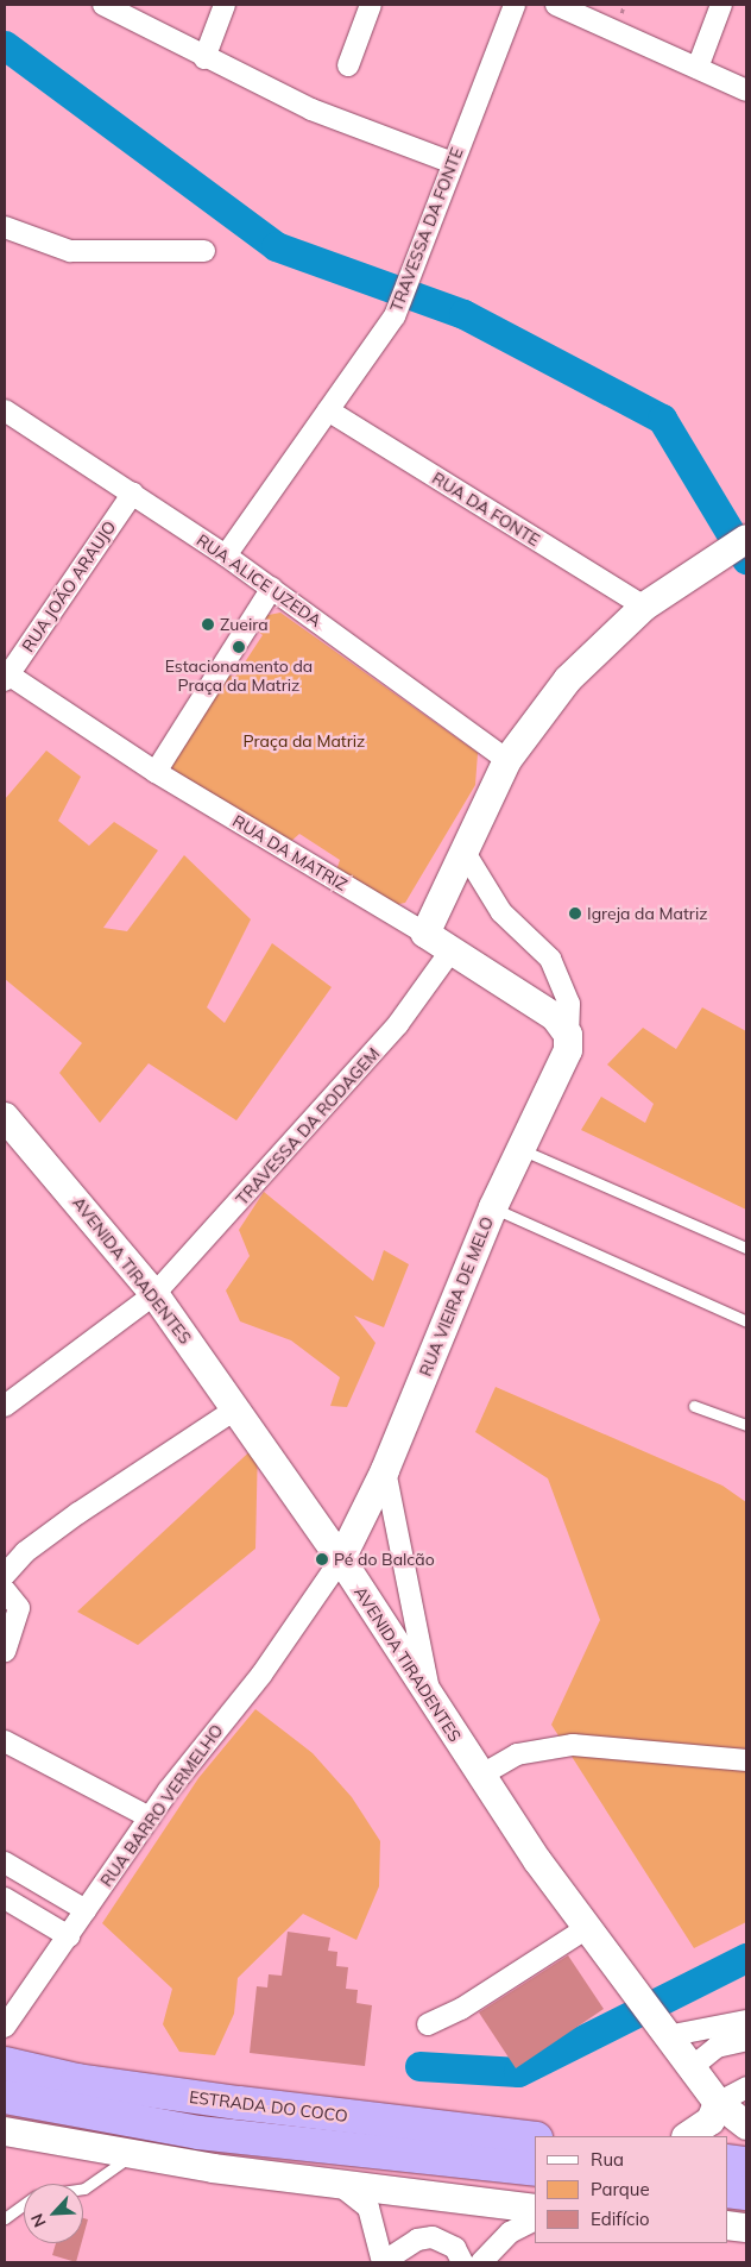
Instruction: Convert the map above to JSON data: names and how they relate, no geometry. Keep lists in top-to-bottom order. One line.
{"streets":{"highway":["ESTRADA DO COCO"],"street":["TRAVESSA DA FONTE","RUA DA FONTE","RUA ALICE UZEDA","RUA JOÃO ARAUJO","RUA DA MATRIZ","TRAVESSA DA RODAGEM","AVENIDA TIRADENTES","RUA VIEIRA DE MELO","RUA BARRO VERMELHO"]},"crossings":[["TRAVESSA DA FONTE","RUA DA FONTE"],["TRAVESSA DA FONTE","RUA ALICE UZEDA"],["RUA ALICE UZEDA","RUA JOÃO ARAUJO"],["RUA JOÃO ARAUJO","RUA DA MATRIZ"],["RUA DA MATRIZ","TRAVESSA DA RODAGEM"],["RUA DA MATRIZ","RUA VIEIRA DE MELO"],["TRAVESSA DA RODAGEM","AVENIDA TIRADENTES"],["AVENIDA TIRADENTES","RUA VIEIRA DE MELO"],["AVENIDA TIRADENTES","RUA BARRO VERMELHO"],["RUA VIEIRA DE MELO","RUA BARRO VERMELHO"]],"parks":["Praça da Matriz"],"places":["Zueira","Estacionamento da Praça da Matriz","Igreja da Matriz","Pé do Balcão"],"legend":["Rua","Parque","Edifício"],"north":"bottom left"}
